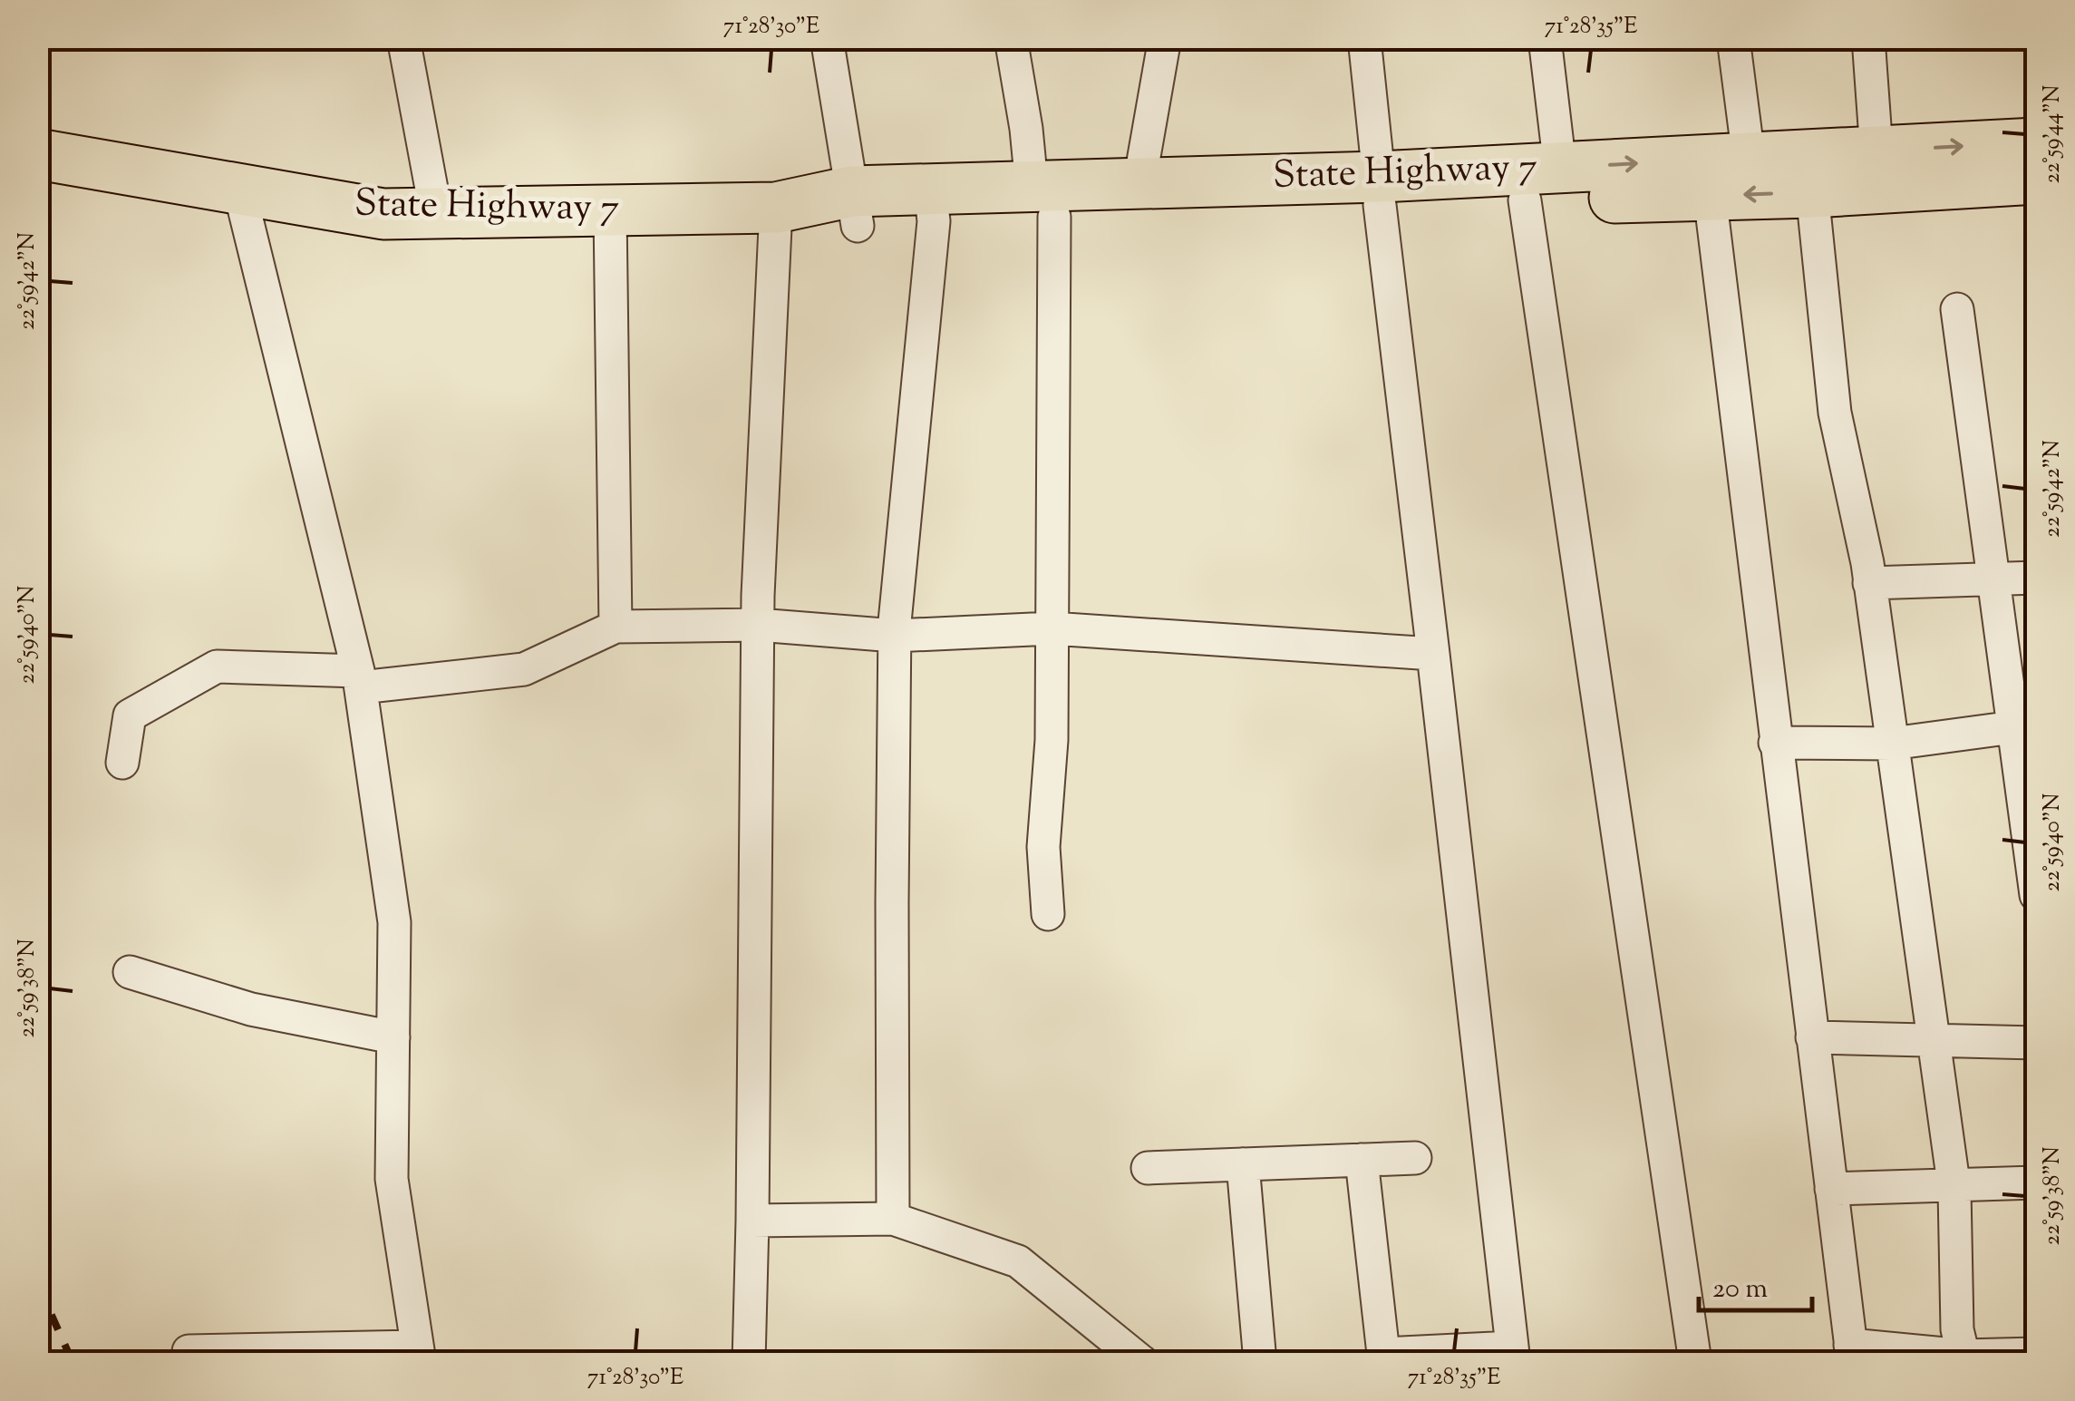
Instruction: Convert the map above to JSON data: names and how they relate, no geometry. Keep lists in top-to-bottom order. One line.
{"streets":{"main road":["State Highway 7"]},"scale_bar":"20 m","coordinates":["71°28'30\"E","71°28'35\"E","22°59'44\"N","22°59'42\"N","22°59'40\"N","22°59'38\"N"]}
